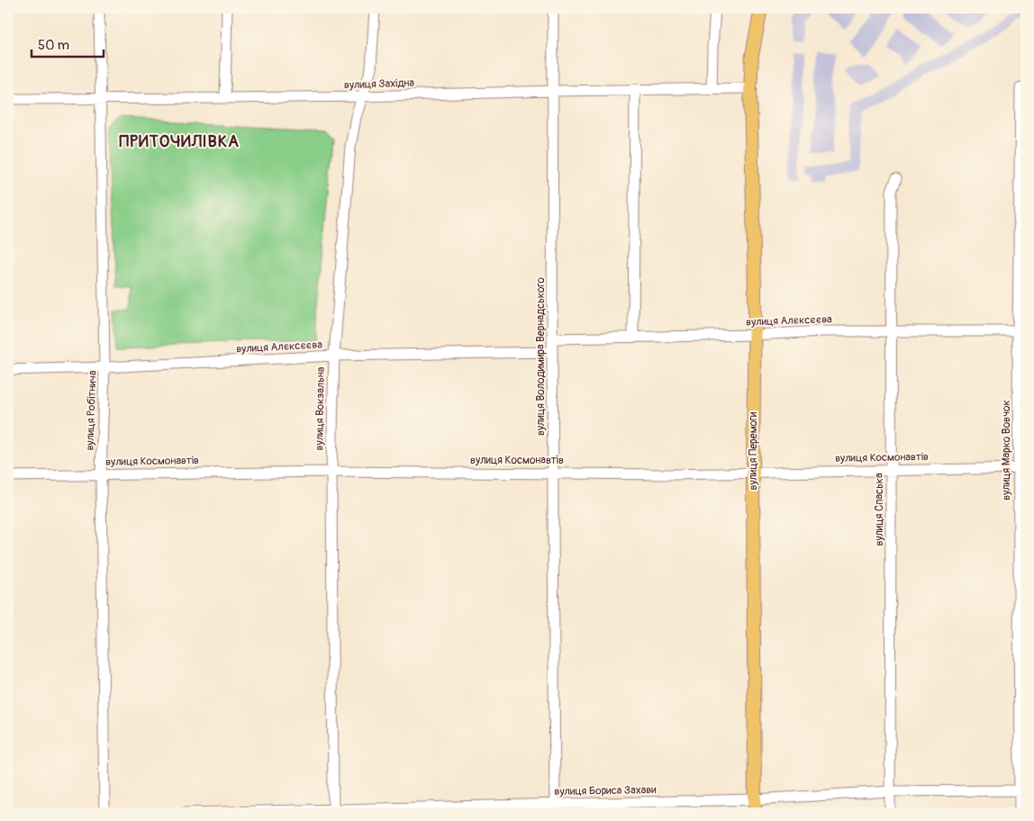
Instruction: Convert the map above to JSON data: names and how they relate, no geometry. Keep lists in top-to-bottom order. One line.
{"streets":{"main road":["вулиця Перемоги"],"street":["вулиця Західна","вулиця Алєксєєва","вулиця Володимира Вернадського","вулиця Вокзальна","вулиця Робітнича","вулиця Марко Вовчок","вулиця Космонавтів","вулиця Спаська","вулиця Бориса Захави"]},"crossings":[["вулиця Західна","вулиця Володимира Вернадського"],["вулиця Західна","вулиця Вокзальна"],["вулиця Західна","вулиця Робітнича"],["вулиця Західна","вулиця Перемоги"],["вулиця Алєксєєва","вулиця Володимира Вернадського"],["вулиця Алєксєєва","вулиця Вокзальна"],["вулиця Алєксєєва","вулиця Робітнича"],["вулиця Алєксєєва","вулиця Марко Вовчок"],["вулиця Алєксєєва","вулиця Перемоги"],["вулиця Алєксєєва","вулиця Спаська"],["вулиця Володимира Вернадського","вулиця Космонавтів"],["вулиця Володимира Вернадського","вулиця Бориса Захави"],["вулиця Вокзальна","вулиця Космонавтів"],["вулиця Вокзальна","вулиця Бориса Захави"],["вулиця Робітнича","вулиця Космонавтів"],["вулиця Марко Вовчок","вулиця Космонавтів"],["вулиця Марко Вовчок","вулиця Бориса Захави"],["вулиця Перемоги","вулиця Космонавтів"],["вулиця Перемоги","вулиця Бориса Захави"],["вулиця Космонавтів","вулиця Спаська"],["вулиця Спаська","вулиця Бориса Захави"]],"districts":["ПРИТОЧИЛІВКА"],"scale_bar":"50 m"}
